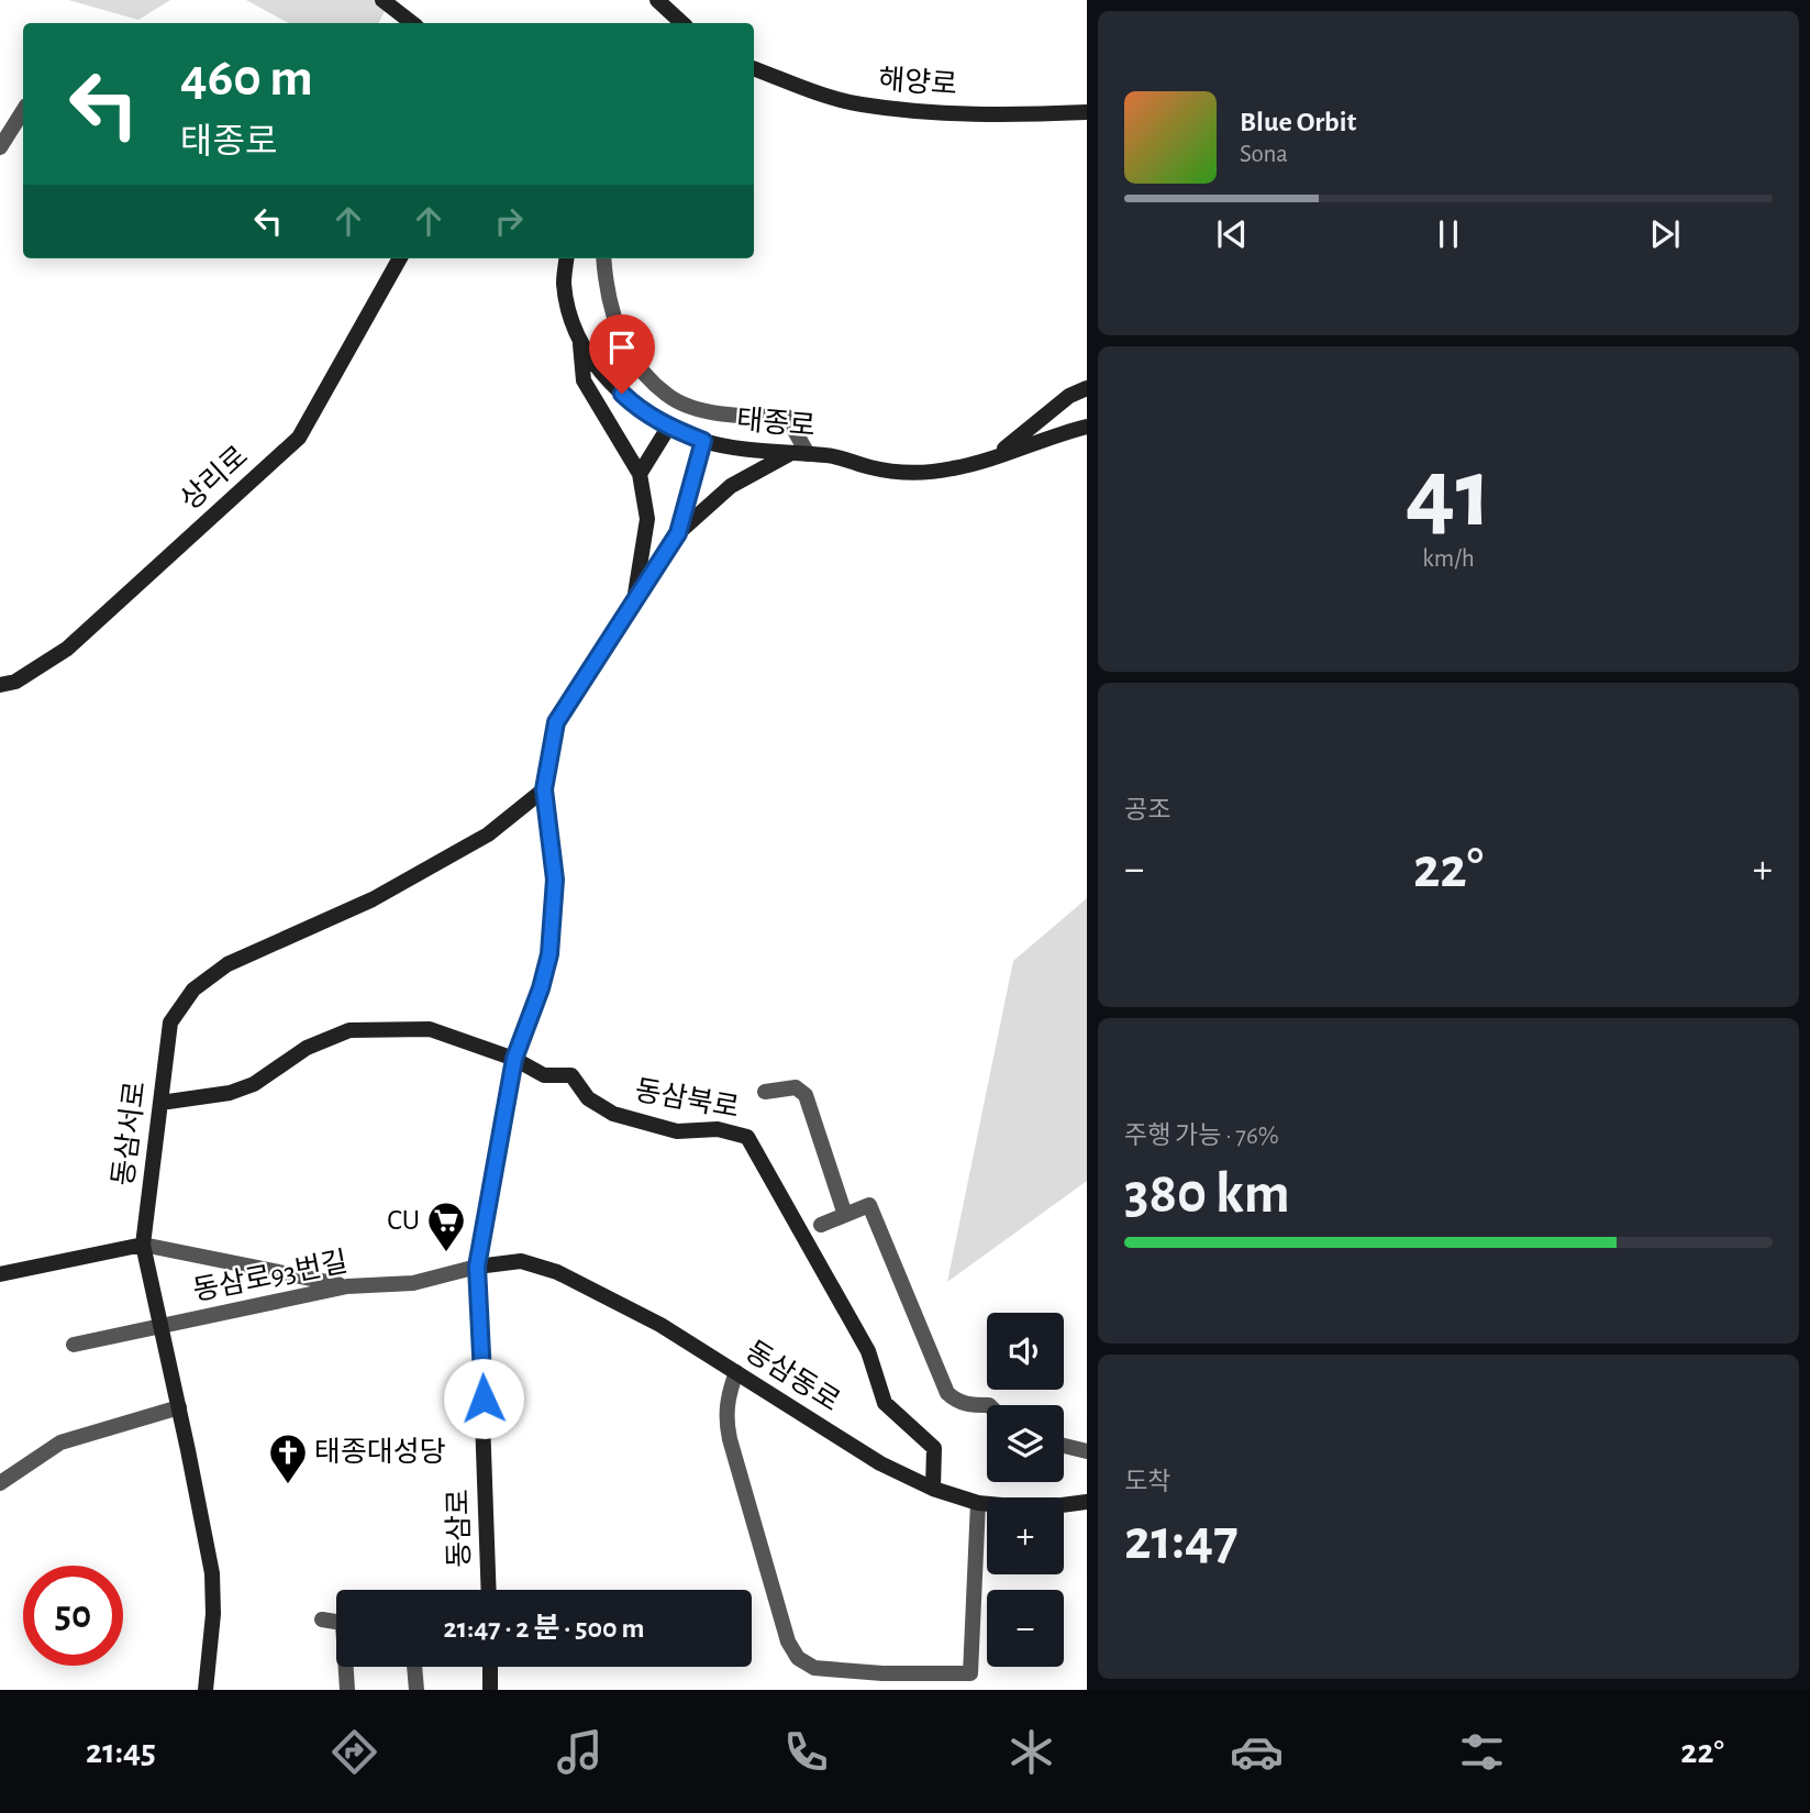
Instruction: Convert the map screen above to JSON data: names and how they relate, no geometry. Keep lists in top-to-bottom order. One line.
{"streets":{"street":["해양로","태종로","상리로","동삼북로","동삼서로","동삼로93번길","동삼동로","동삼로"]},"crossings":[["태종로","동삼로"],["동삼북로","동삼서로"],["동삼북로","동삼동로"],["동삼북로","동삼로"],["동삼서로","동삼로93번길"],["동삼서로","동삼로"],["동삼로93번길","동삼동로"],["동삼로93번길","동삼로"],["동삼동로","동삼로"]],"places":{"supermarket":["CU"],"church":["태종대성당"]},"page":{"turn":["460 m","태종로"],"song":["Blue Orbit","Sona"],"tile":[["41","km/h"],"공조",["주행 가능 · 76%","380 km"],["도착","21:47"]],"heat":["−","22°","+"],"map_buttons":["+","−"],"limit":"50","trip":"21:47 · 2 분 · 500 m","tabs":["21:45","22°"]}}
